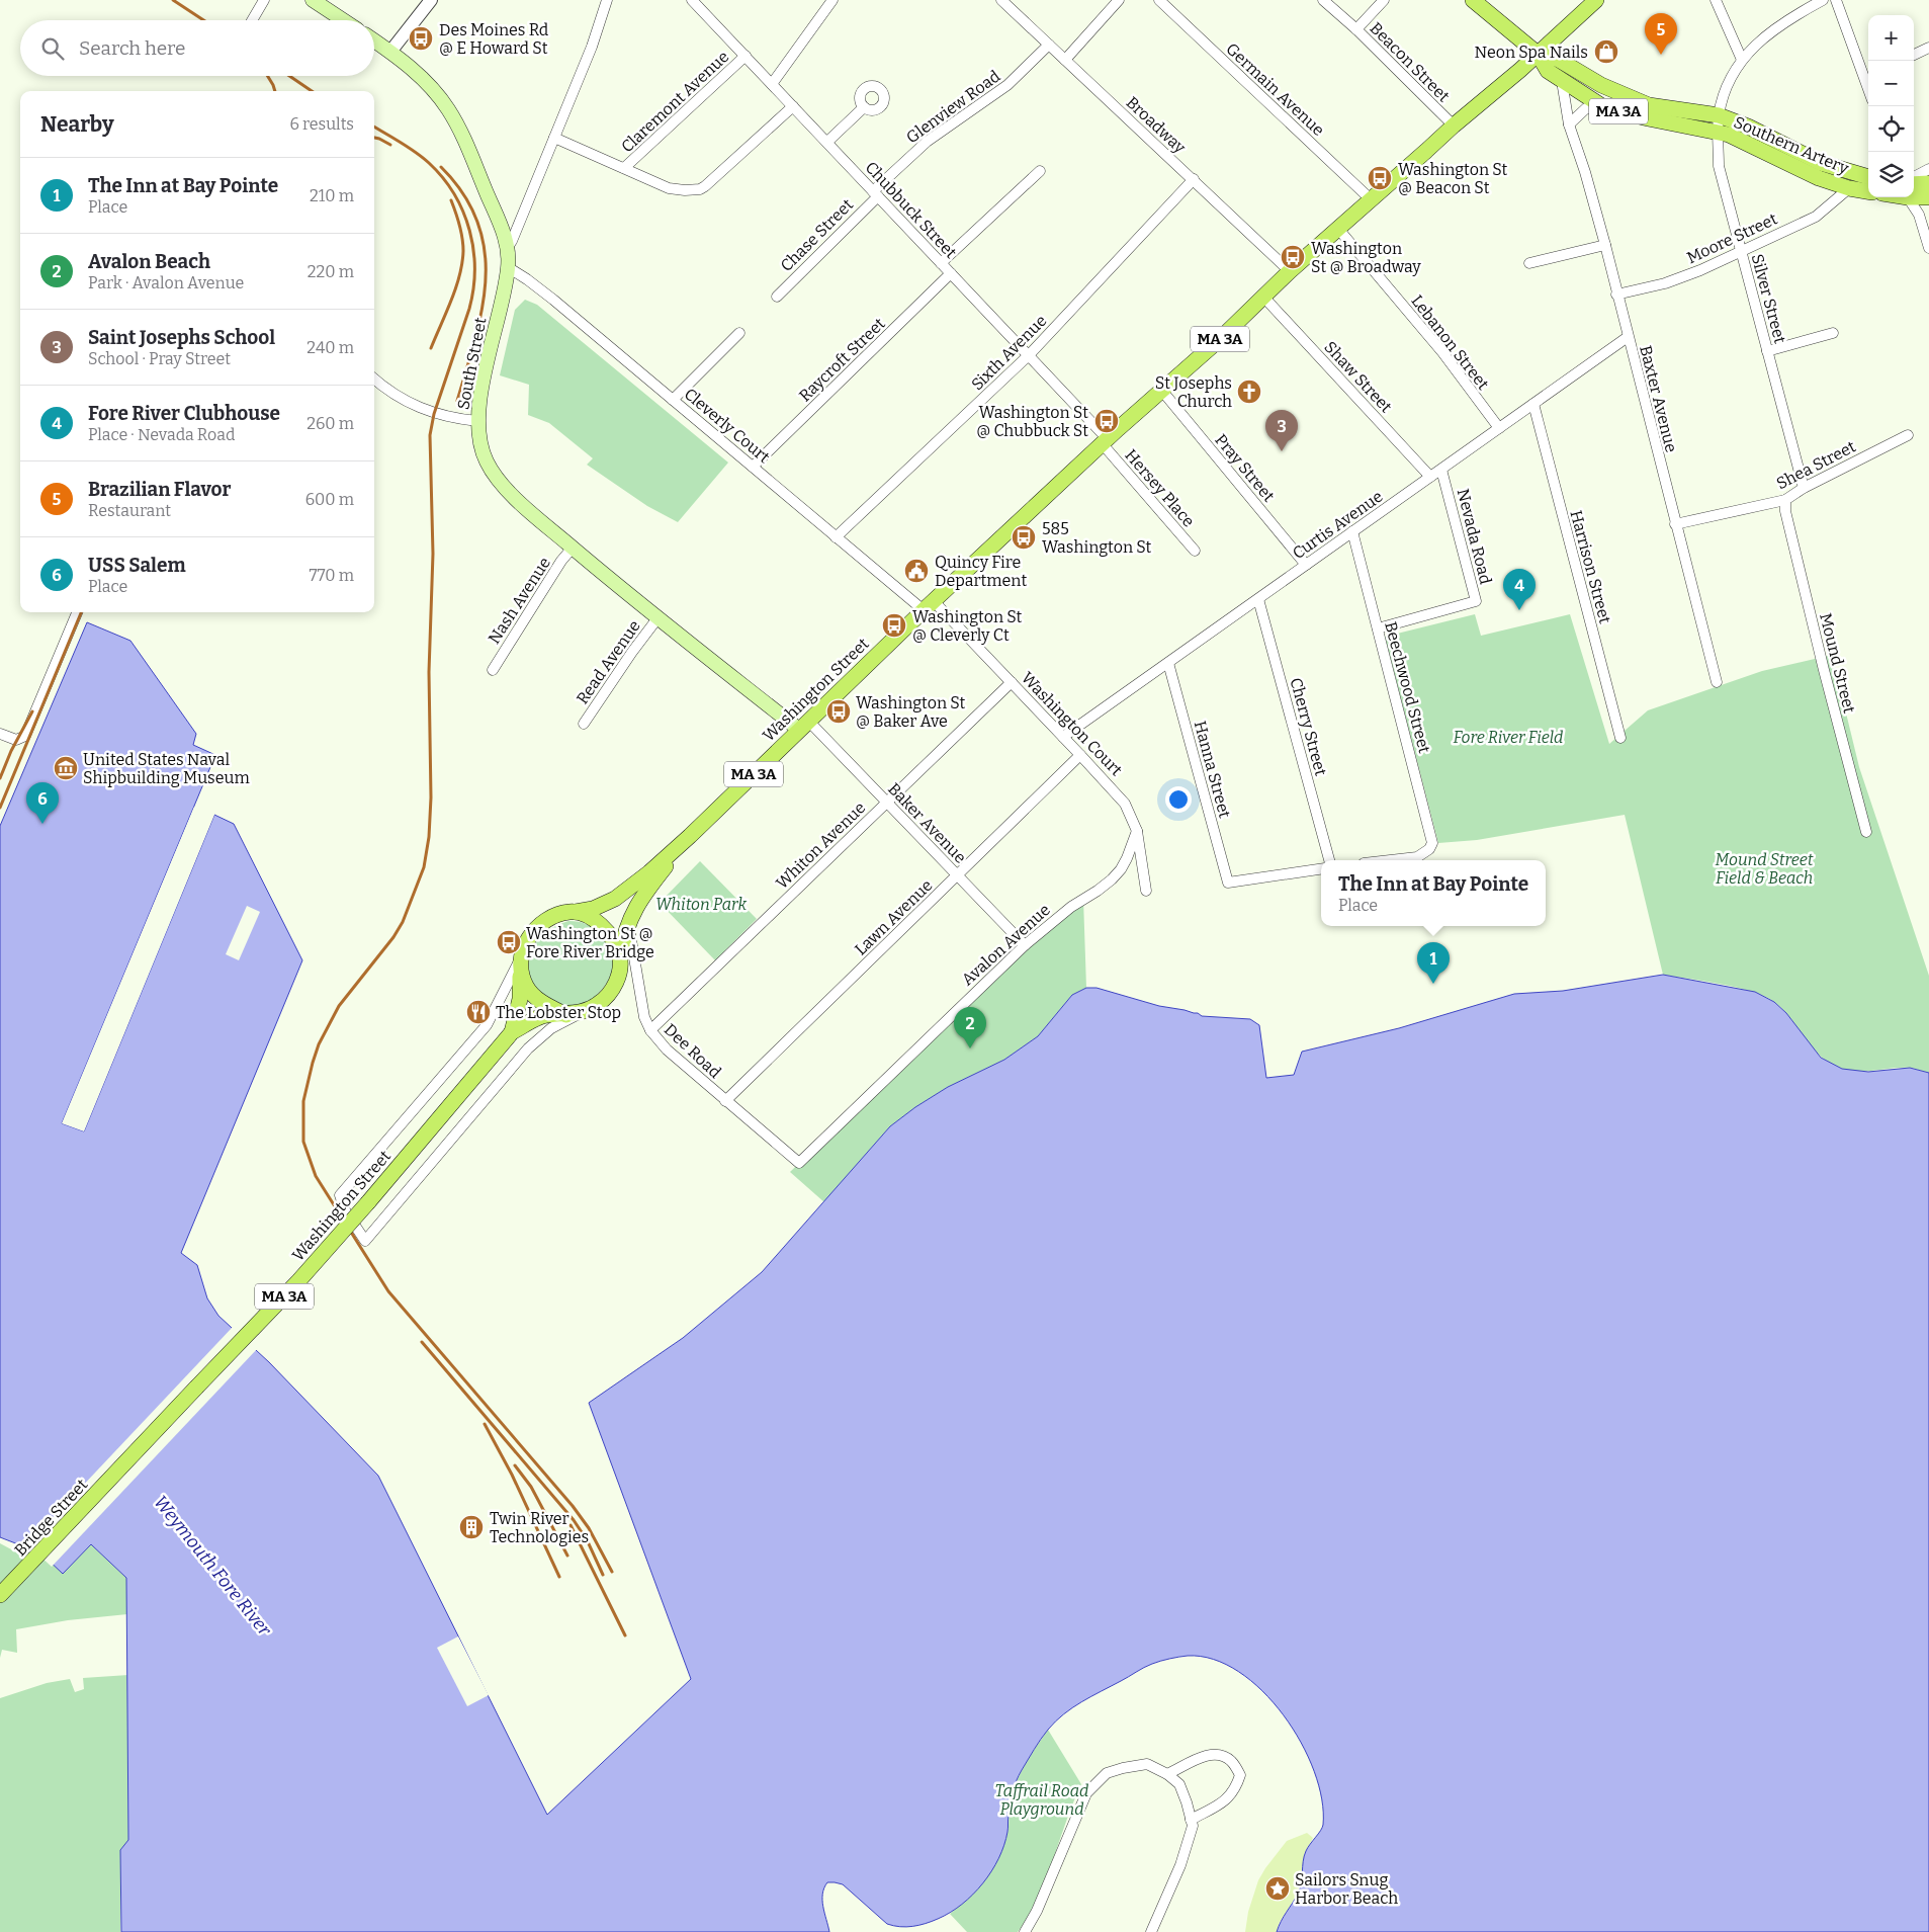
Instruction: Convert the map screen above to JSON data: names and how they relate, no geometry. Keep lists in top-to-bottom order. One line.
{"streets":{"main road":["MA 3A","Southern Artery","South Street","Washington Street","Bridge Street"],"street":["Beacon Street","Germain Avenue","Claremont Avenue","Glenview Road","Broadway","Chubbuck Street","Chase Street","Moore Street","Silver Street","Lebanon Street","Sixth Avenue","Raycroft Street","Shaw Street","Baxter Avenue","Cleverly Court","Shea Street","Pray Street","Hersey Place","Curtis Avenue","Nevada Road","Harrison Street","Nash Avenue","Read Avenue","Mound Street","Beechwood Street","Washington Court","Cherry Street","Hanna Street","Baker Avenue","Whiton Avenue","Lawn Avenue","Avalon Avenue","Dee Road"]},"crossings":[["Beacon Street","Washington Street"],["Germain Avenue","Washington Street"],["Claremont Avenue","Chubbuck Street"],["Glenview Road","Broadway"],["Glenview Road","Chubbuck Street"],["Glenview Road","Chase Street"],["MA 3A","Washington Street"],["Broadway","Sixth Avenue"],["Broadway","Washington Street"],["Southern Artery","Moore Street"],["Southern Artery","Silver Street"],["Southern Artery","Baxter Avenue"],["Southern Artery","Washington Street"],["Chubbuck Street","Chase Street"],["Chubbuck Street","Sixth Avenue"],["Chubbuck Street","Raycroft Street"],["Chubbuck Street","Hersey Place"],["Chubbuck Street","Washington Street"],["Moore Street","Silver Street"],["Moore Street","Baxter Avenue"],["Silver Street","Shea Street"],["Lebanon Street","Curtis Avenue"],["Lebanon Street","Washington Street"],["Sixth Avenue","Cleverly Court"],["Raycroft Street","Cleverly Court"],["South Street","Cleverly Court"],["South Street","Nash Avenue"],["South Street","Read Avenue"],["South Street","Washington Street"],["South Street","Baker Avenue"],["Shaw Street","Curtis Avenue"],["Shaw Street","Washington Street"],["Baxter Avenue","Shea Street"],["Baxter Avenue","Curtis Avenue"],["Cleverly Court","Washington Street"],["Cleverly Court","Washington Court"],["Shea Street","Mound Street"],["Pray Street","Curtis Avenue"],["Pray Street","Washington Street"],["Hersey Place","Washington Street"],["Curtis Avenue","Nevada Road"],["Curtis Avenue","Harrison Street"],["Curtis Avenue","Beechwood Street"],["Curtis Avenue","Washington Court"],["Curtis Avenue","Cherry Street"],["Curtis Avenue","Hanna Street"],["Nevada Road","Beechwood Street"],["Washington Street","Washington Court"],["Washington Street","Baker Avenue"],["Washington Street","Dee Road"],["Washington Street","Bridge Street"],["Washington Court","Whiton Avenue"],["Washington Court","Lawn Avenue"],["Washington Court","Avalon Avenue"],["Baker Avenue","Whiton Avenue"],["Baker Avenue","Lawn Avenue"],["Baker Avenue","Avalon Avenue"],["Whiton Avenue","Dee Road"],["Lawn Avenue","Dee Road"],["Avalon Avenue","Dee Road"]],"water":["Weymouth Fore River"],"parks":["Fore River Field","Mound Street Field & Beach","Whiton Park","Taffrail Road Playground"],"places":{"bus stop":["Des Moines Rd @ E Howard St","Washington St @ Beacon St","Washington St @ Broadway","Washington St @ Chubbuck St","585 Washington St","Washington St @ Cleverly Ct","Washington St @ Baker Ave","Washington St @ Fore River Bridge"],"shop":["Neon Spa Nails"],"church":["St Josephs Church"],"public building":["Quincy Fire Department"],"museum":["United States Naval Shipbuilding Museum"],"restaurant":["The Lobster Stop"],"building":["Twin River Technologies"],"place":["Sailors Snug Harbor Beach"]},"page":{"pins":["5","3","4","6","1","2"],"map_buttons":["+","−"],"search":"Search here","heading":["Nearby","6 results"],"list":[{"mark":"1","name":"The Inn at Bay Pointe","note":"Place","value":"210 m"},{"mark":"2","name":"Avalon Beach","note":"Park · Avalon Avenue","value":"220 m"},{"mark":"3","name":"Saint Josephs School","note":"School · Pray Street","value":"240 m"},{"mark":"4","name":"Fore River Clubhouse","note":"Place · Nevada Road","value":"260 m"},{"mark":"5","name":"Brazilian Flavor","note":"Restaurant","value":"600 m"},{"mark":"6","name":"USS Salem","note":"Place","value":"770 m"}],"popup":["The Inn at Bay Pointe","Place"]}}
